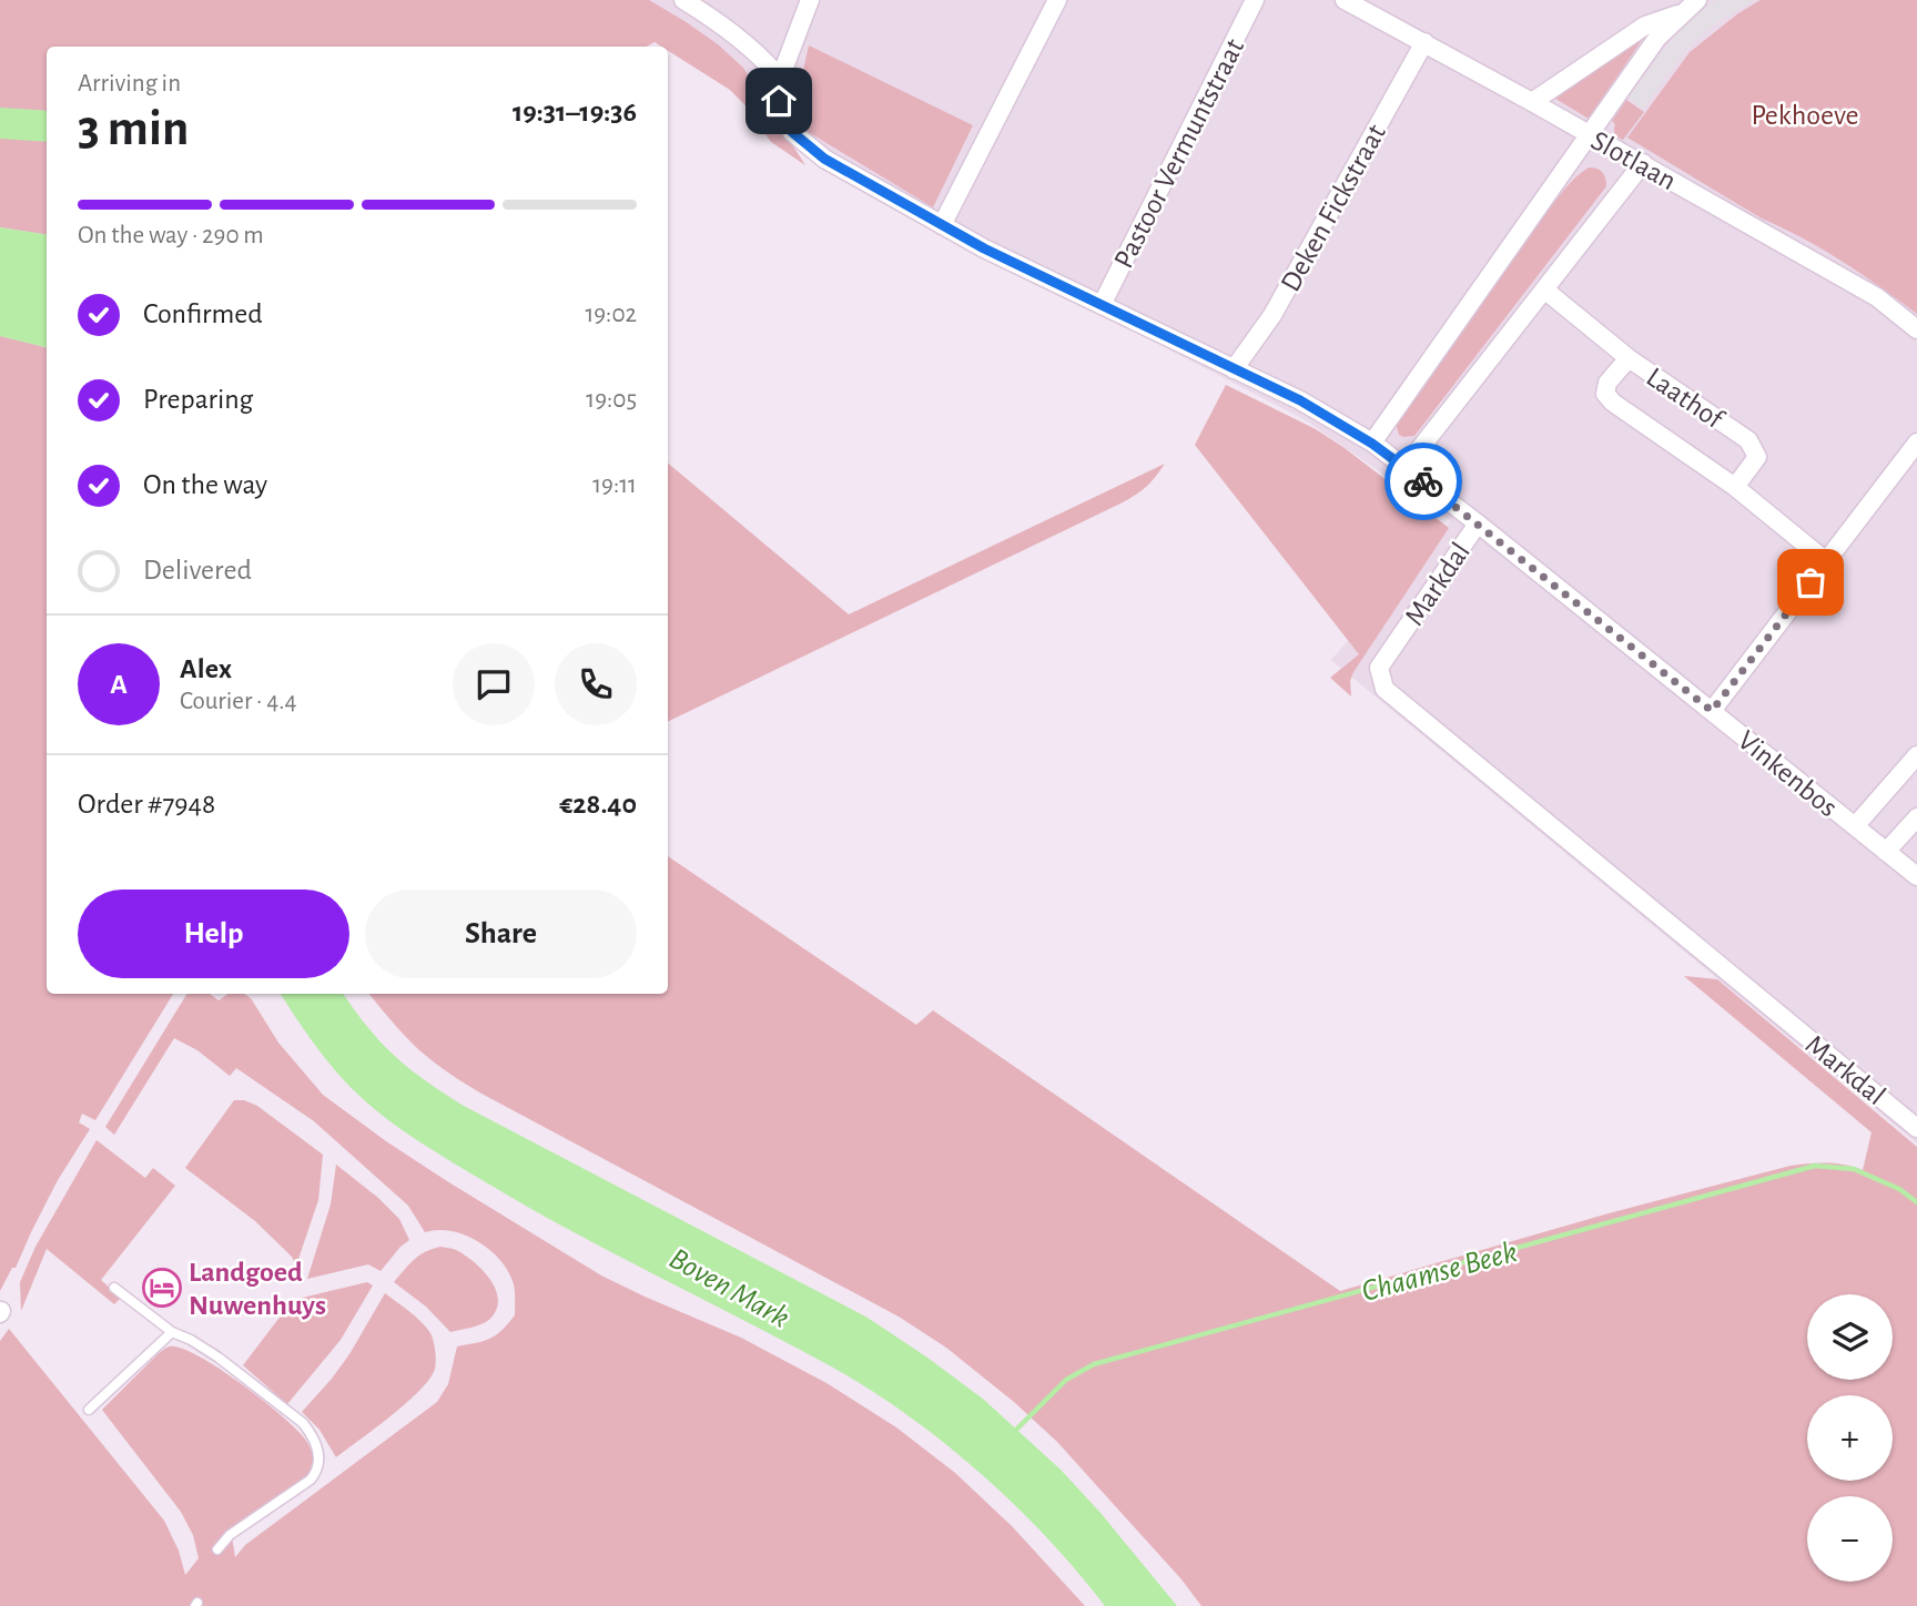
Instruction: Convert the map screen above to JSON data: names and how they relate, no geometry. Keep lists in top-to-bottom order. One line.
{"streets":{"street":["Pastoor Vermuntstraat","Slotlaan","Deken Fickstraat","Laathof","Markdal","Vinkenbos"]},"crossings":[["Pastoor Vermuntstraat","Markdal"],["Slotlaan","Deken Fickstraat"],["Deken Fickstraat","Markdal"],["Markdal","Vinkenbos"]],"water":["Chaamse Beek","Boven Mark"],"parks":["Pekhoeve"],"places":{"hotel":["Landgoed Nuwenhuys"]},"page":{"heading":["3 min","Arriving in","19:31–19:36"],"panel":["Alex","Courier · 4.4","Order #7948","€28.40"],"bar":"On the way · 290 m","list":[["Confirmed","19:02"],["Preparing","19:05"],["On the way","19:11"],"Delivered"],"round":"A","buttons":["Help","Share"],"map_buttons":["+","−"]}}
